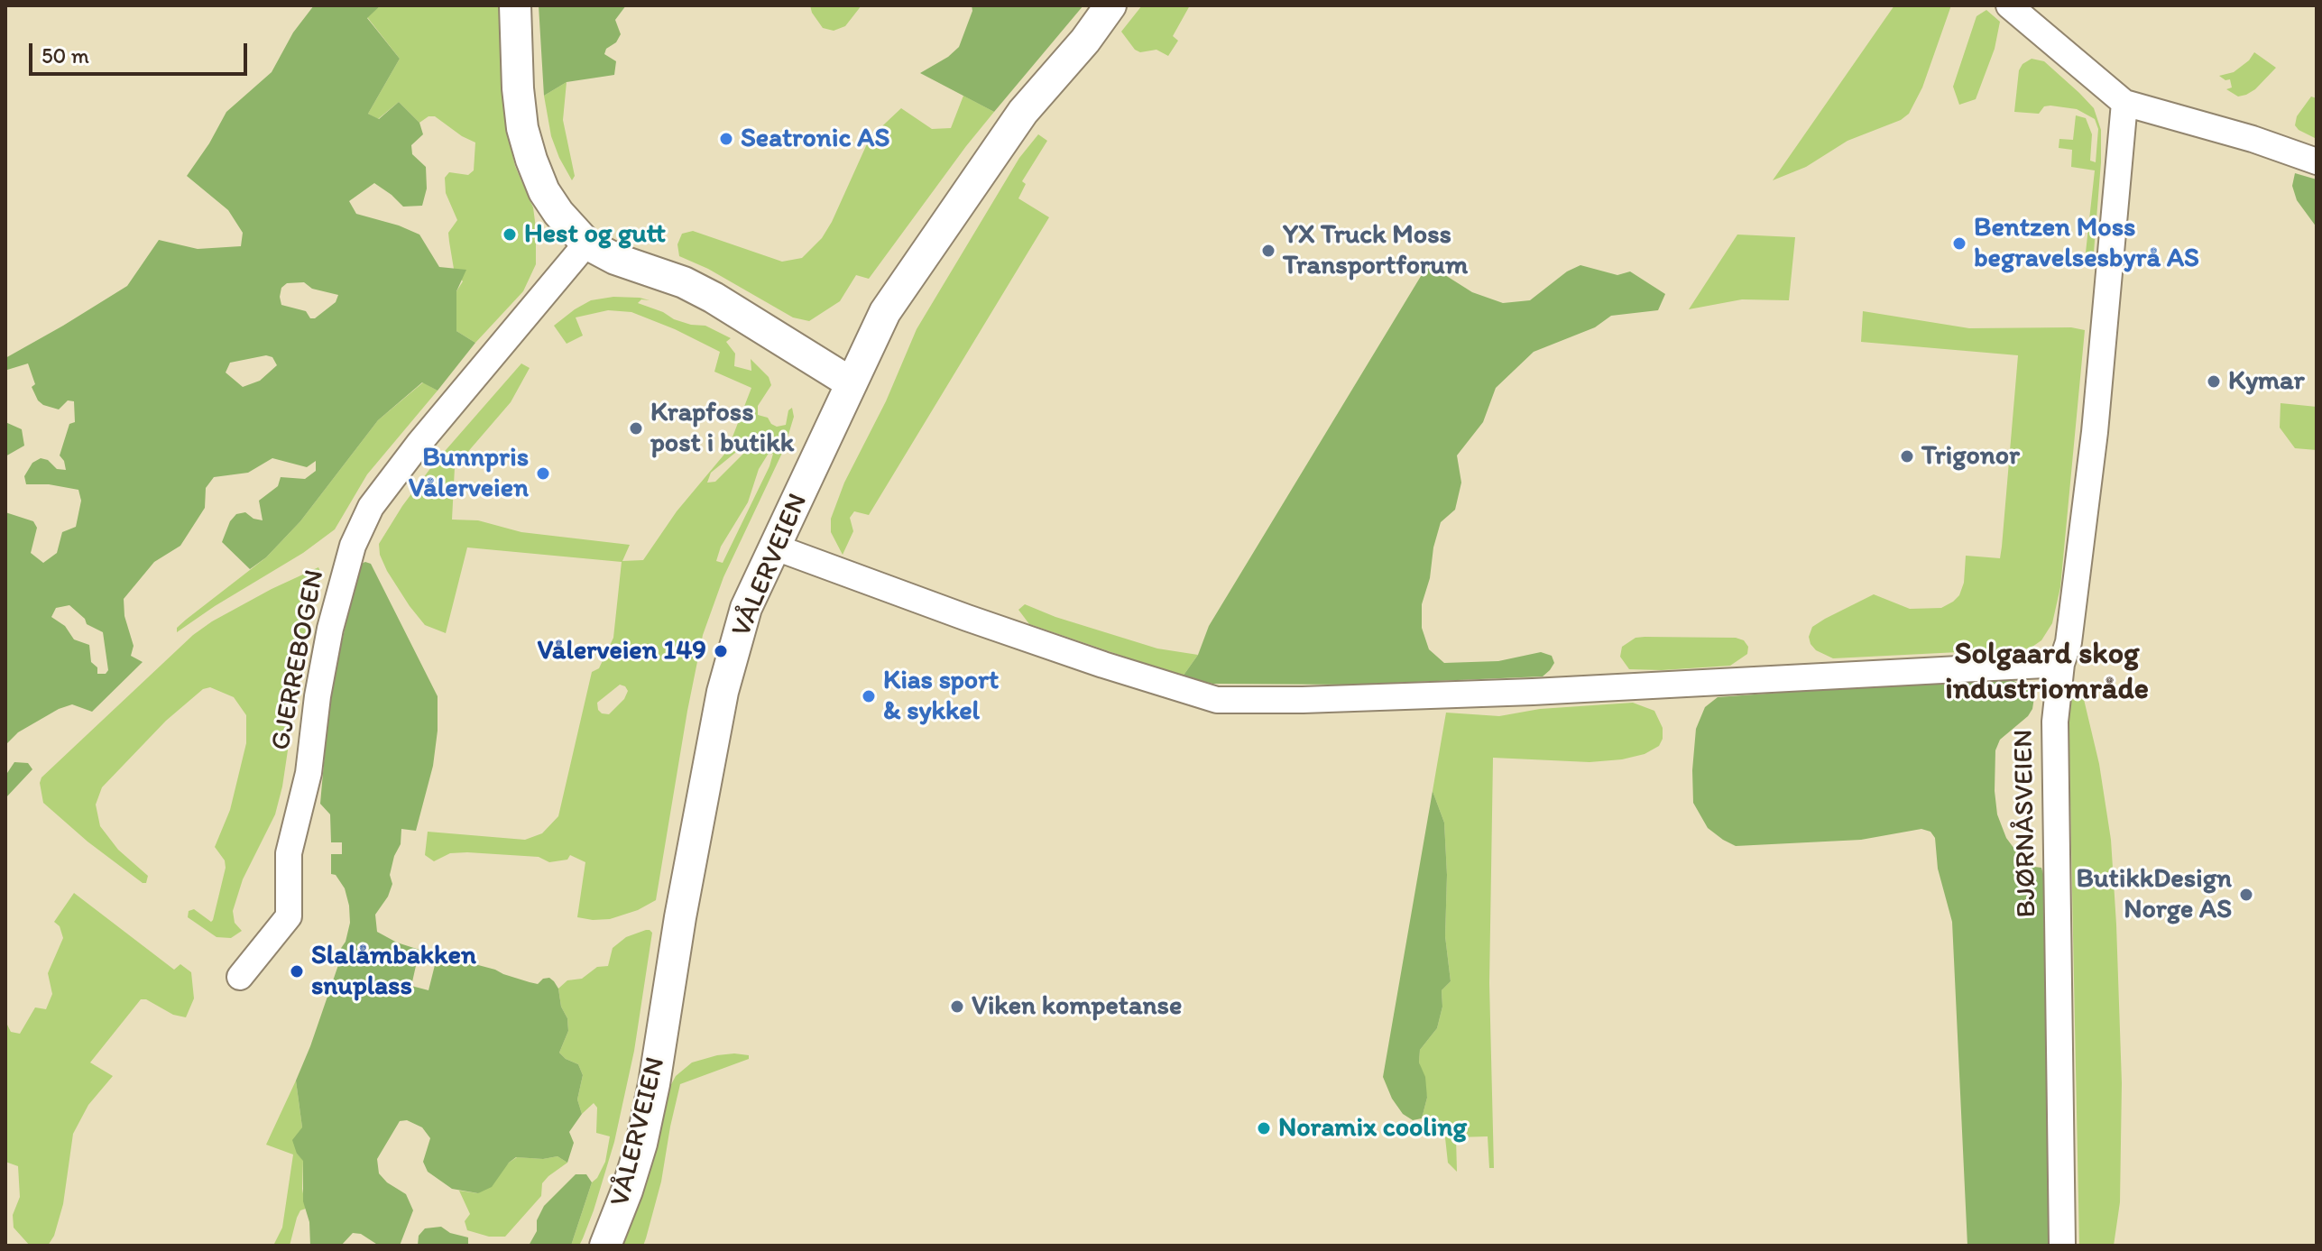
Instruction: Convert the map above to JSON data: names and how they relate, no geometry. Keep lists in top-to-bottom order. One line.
{"streets":{"street":["VÅLERVEIEN","GJERREBOGEN","BJØRNÅSVEIEN"]},"districts":["Solgaard skog industriområde"],"places":["Seatronic AS","Hest og gutt","Bentzen Moss begravelsesbyrå AS","YX Truck Moss Transportforum","Kymar","Krapfoss post i butikk","Trigonor","Bunnpris Vålerveien","Vålerveien 149","Kias sport & sykkel","ButikkDesign Norge AS","Slalåmbakken snuplass","Viken kompetanse","Noramix cooling"],"scale_bar":"50 m"}
